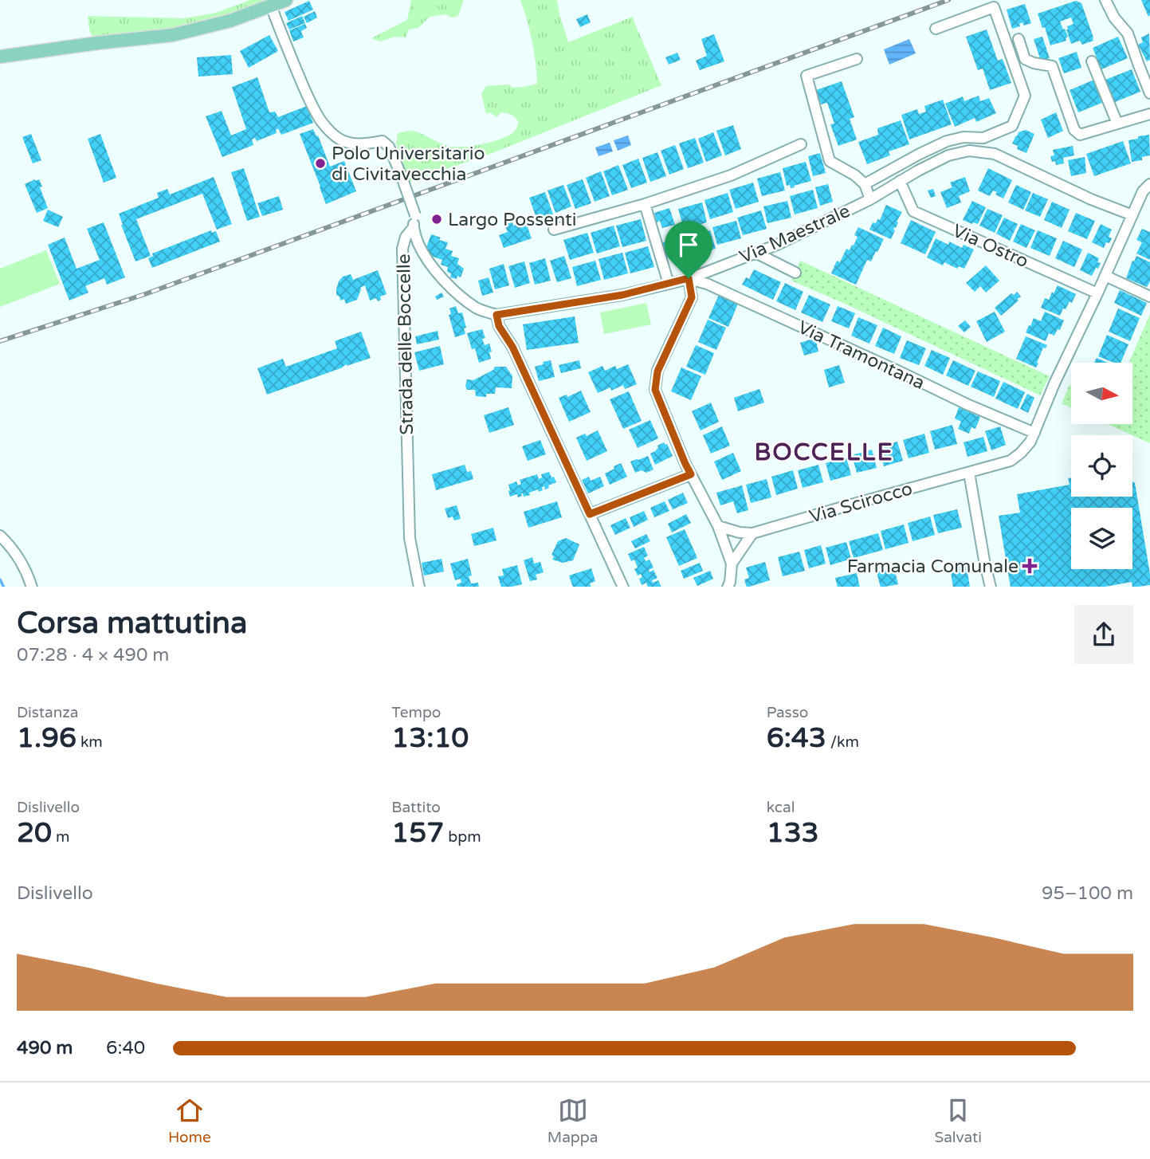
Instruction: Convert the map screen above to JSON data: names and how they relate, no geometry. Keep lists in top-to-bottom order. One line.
{"streets":{"street":["Via Maestrale","Via Ostro","Strada delle Boccelle","Via Tramontana","Via Scirocco"]},"crossings":[["Via Maestrale","Via Ostro"],["Via Maestrale","Via Tramontana"],["Via Maestrale","Via Scirocco"],["Via Ostro","Via Scirocco"],["Via Tramontana","Via Scirocco"]],"districts":["BOCCELLE"],"places":{"other":["Polo Universitario di Civitavecchia","Largo Possenti"],"health":["Farmacia Comunale"]},"north":"right","page":{"heading":["Corsa mattutina","07:28 · 4 × 490 m"],"stats":[["Distanza","1.96 km"],["Tempo","13:10"],["Passo","6:43 /km"],["Dislivello","20 m"],["Battito","157 bpm"],["kcal","133"]],"chart":["Dislivello","95–100 m"],"list":[{"name":"490 m","note":"6:40"}],"tabs":["Home","Mappa","Salvati"]}}
